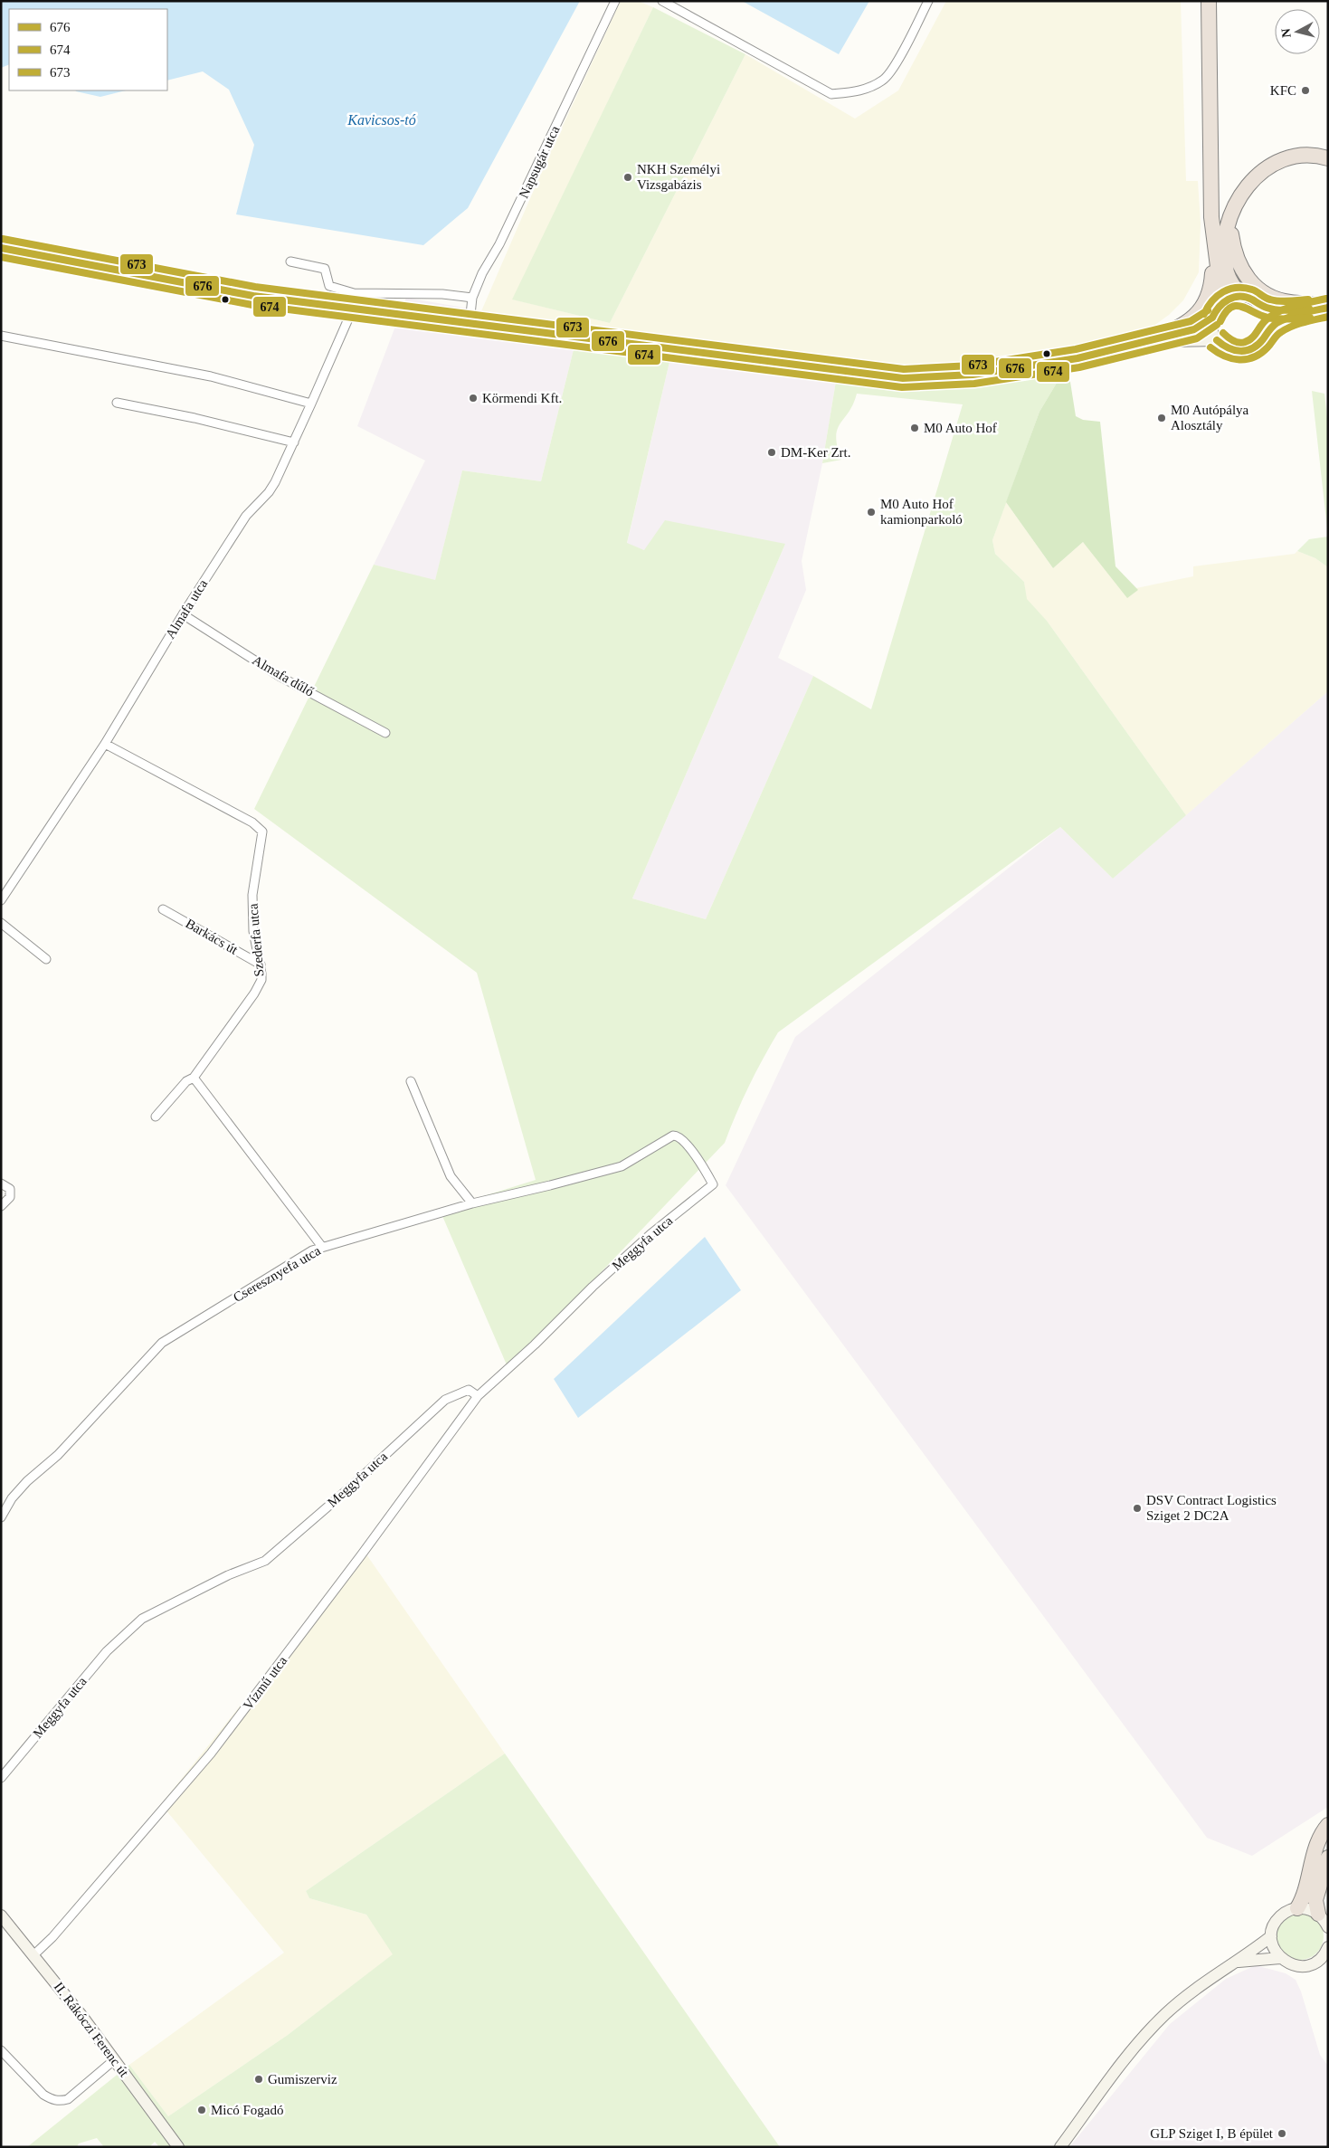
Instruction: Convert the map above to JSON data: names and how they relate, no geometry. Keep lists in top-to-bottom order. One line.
{"streets":{"street":["Napsugár utca","Almafa utca","Almafa dűlő","Barkács út","Szederfa utca","Meggyfa utca","Cseresznyefa utca","Vízmű utca","II. Rákóczi Ferenc út"]},"crossings":[["Almafa utca","Almafa dűlő"],["Almafa utca","Szederfa utca"],["Barkács út","Szederfa utca"],["Meggyfa utca","Cseresznyefa utca"],["Meggyfa utca","Vízmű utca"],["Vízmű utca","II. Rákóczi Ferenc út"]],"water":["Kavicsos-tó"],"places":["KFC","NKH Személyi Vizsgabázis","Körmendi Kft.","M0 Autópálya Alosztály","M0 Auto Hof","DM-Ker Zrt.","M0 Auto Hof kamionparkoló","DSV Contract Logistics Sziget 2 DC2A","Gumiszerviz","Micó Fogadó","GLP Sziget I, B épület"],"lines":["transit line 673","transit line 676","transit line 674"],"legend":["676","674","673"],"north":"left"}
